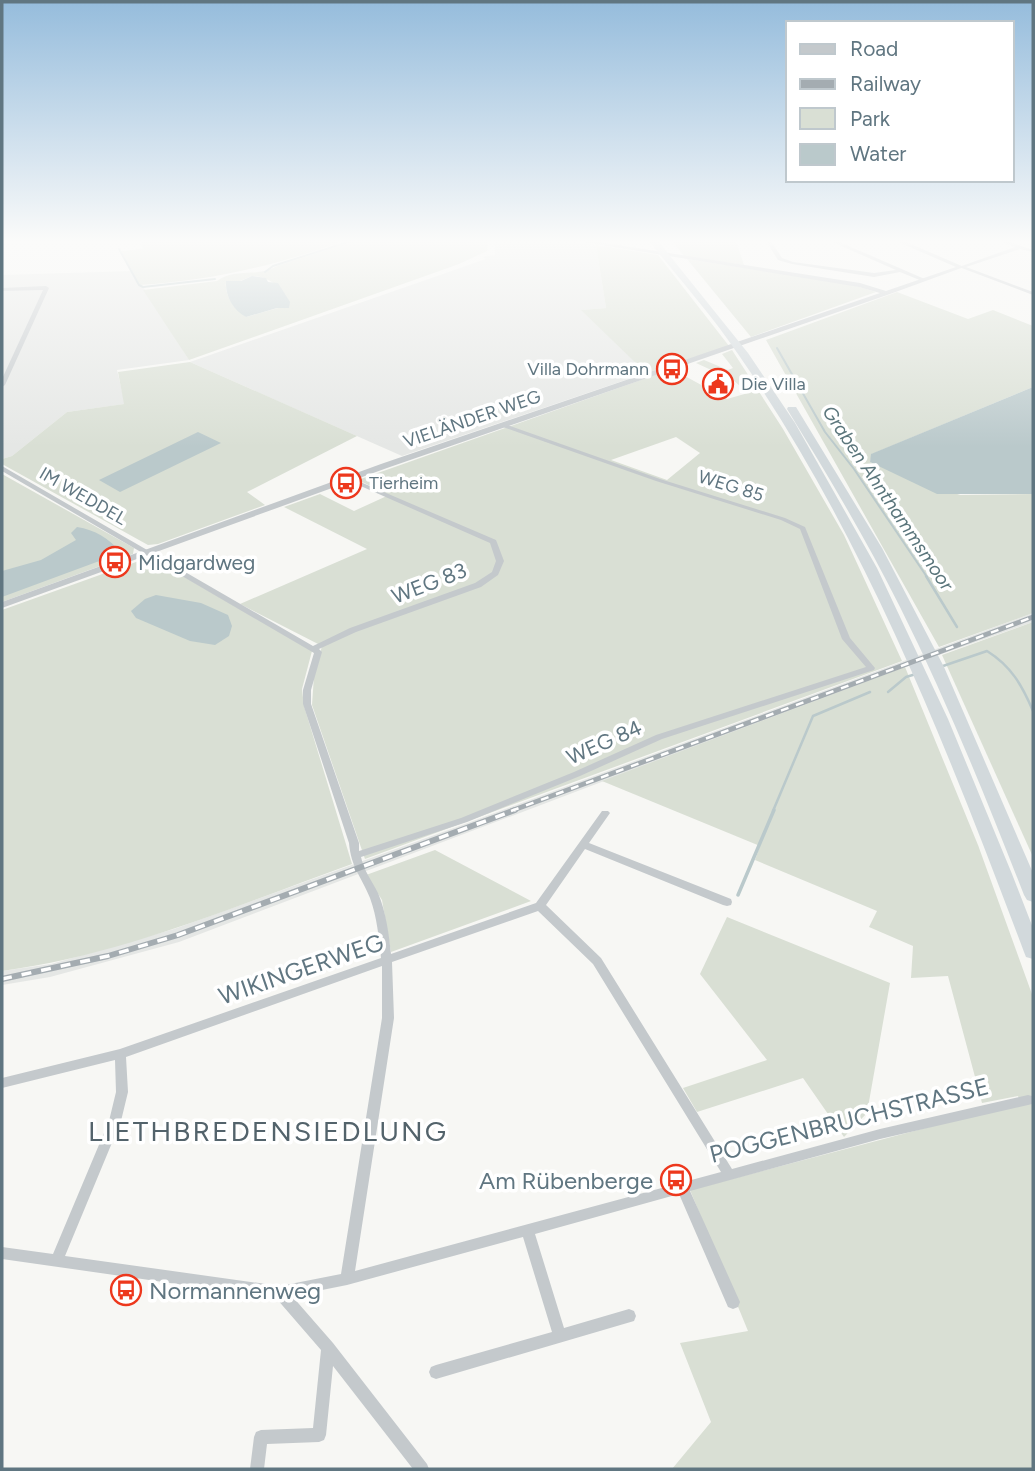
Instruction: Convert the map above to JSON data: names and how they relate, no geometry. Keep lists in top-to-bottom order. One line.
{"streets":{"street":["VIELÄNDER WEG","WEG 85","IM WEDDEL","WEG 83","WEG 84","WIKINGERWEG","POGGENBRUCHSTRASSE"]},"crossings":[["VIELÄNDER WEG","WEG 85"],["VIELÄNDER WEG","IM WEDDEL"],["VIELÄNDER WEG","WEG 83"],["WEG 85","WEG 84"]],"districts":["LIETHBREDENSIEDLUNG"],"water":["Graben Ahnthammsmoor"],"places":{"bus stop":["Villa Dohrmann","Tierheim","Midgardweg","Am Rübenberge","Normannenweg"],"public building":["Die Villa"]},"legend":["Road","Railway","Park","Water"]}
